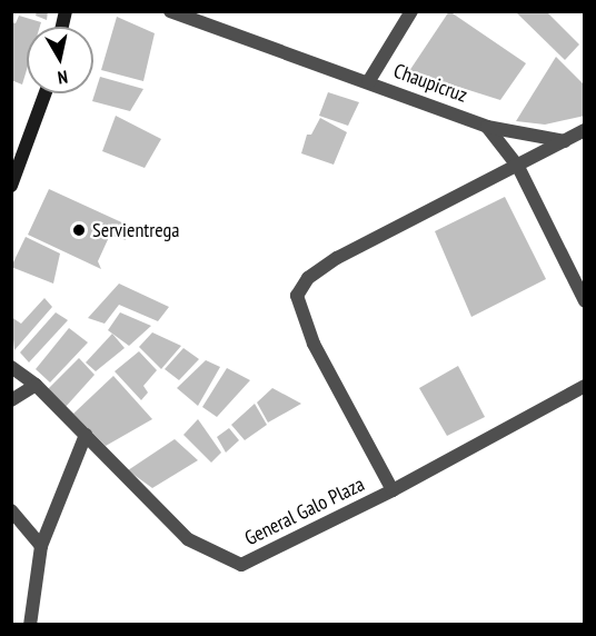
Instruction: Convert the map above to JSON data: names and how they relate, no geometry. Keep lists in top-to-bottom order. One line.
{"streets":{"street":["Chaupicruz","General Galo Plaza"]},"places":["Servientrega"],"north":"bottom"}
